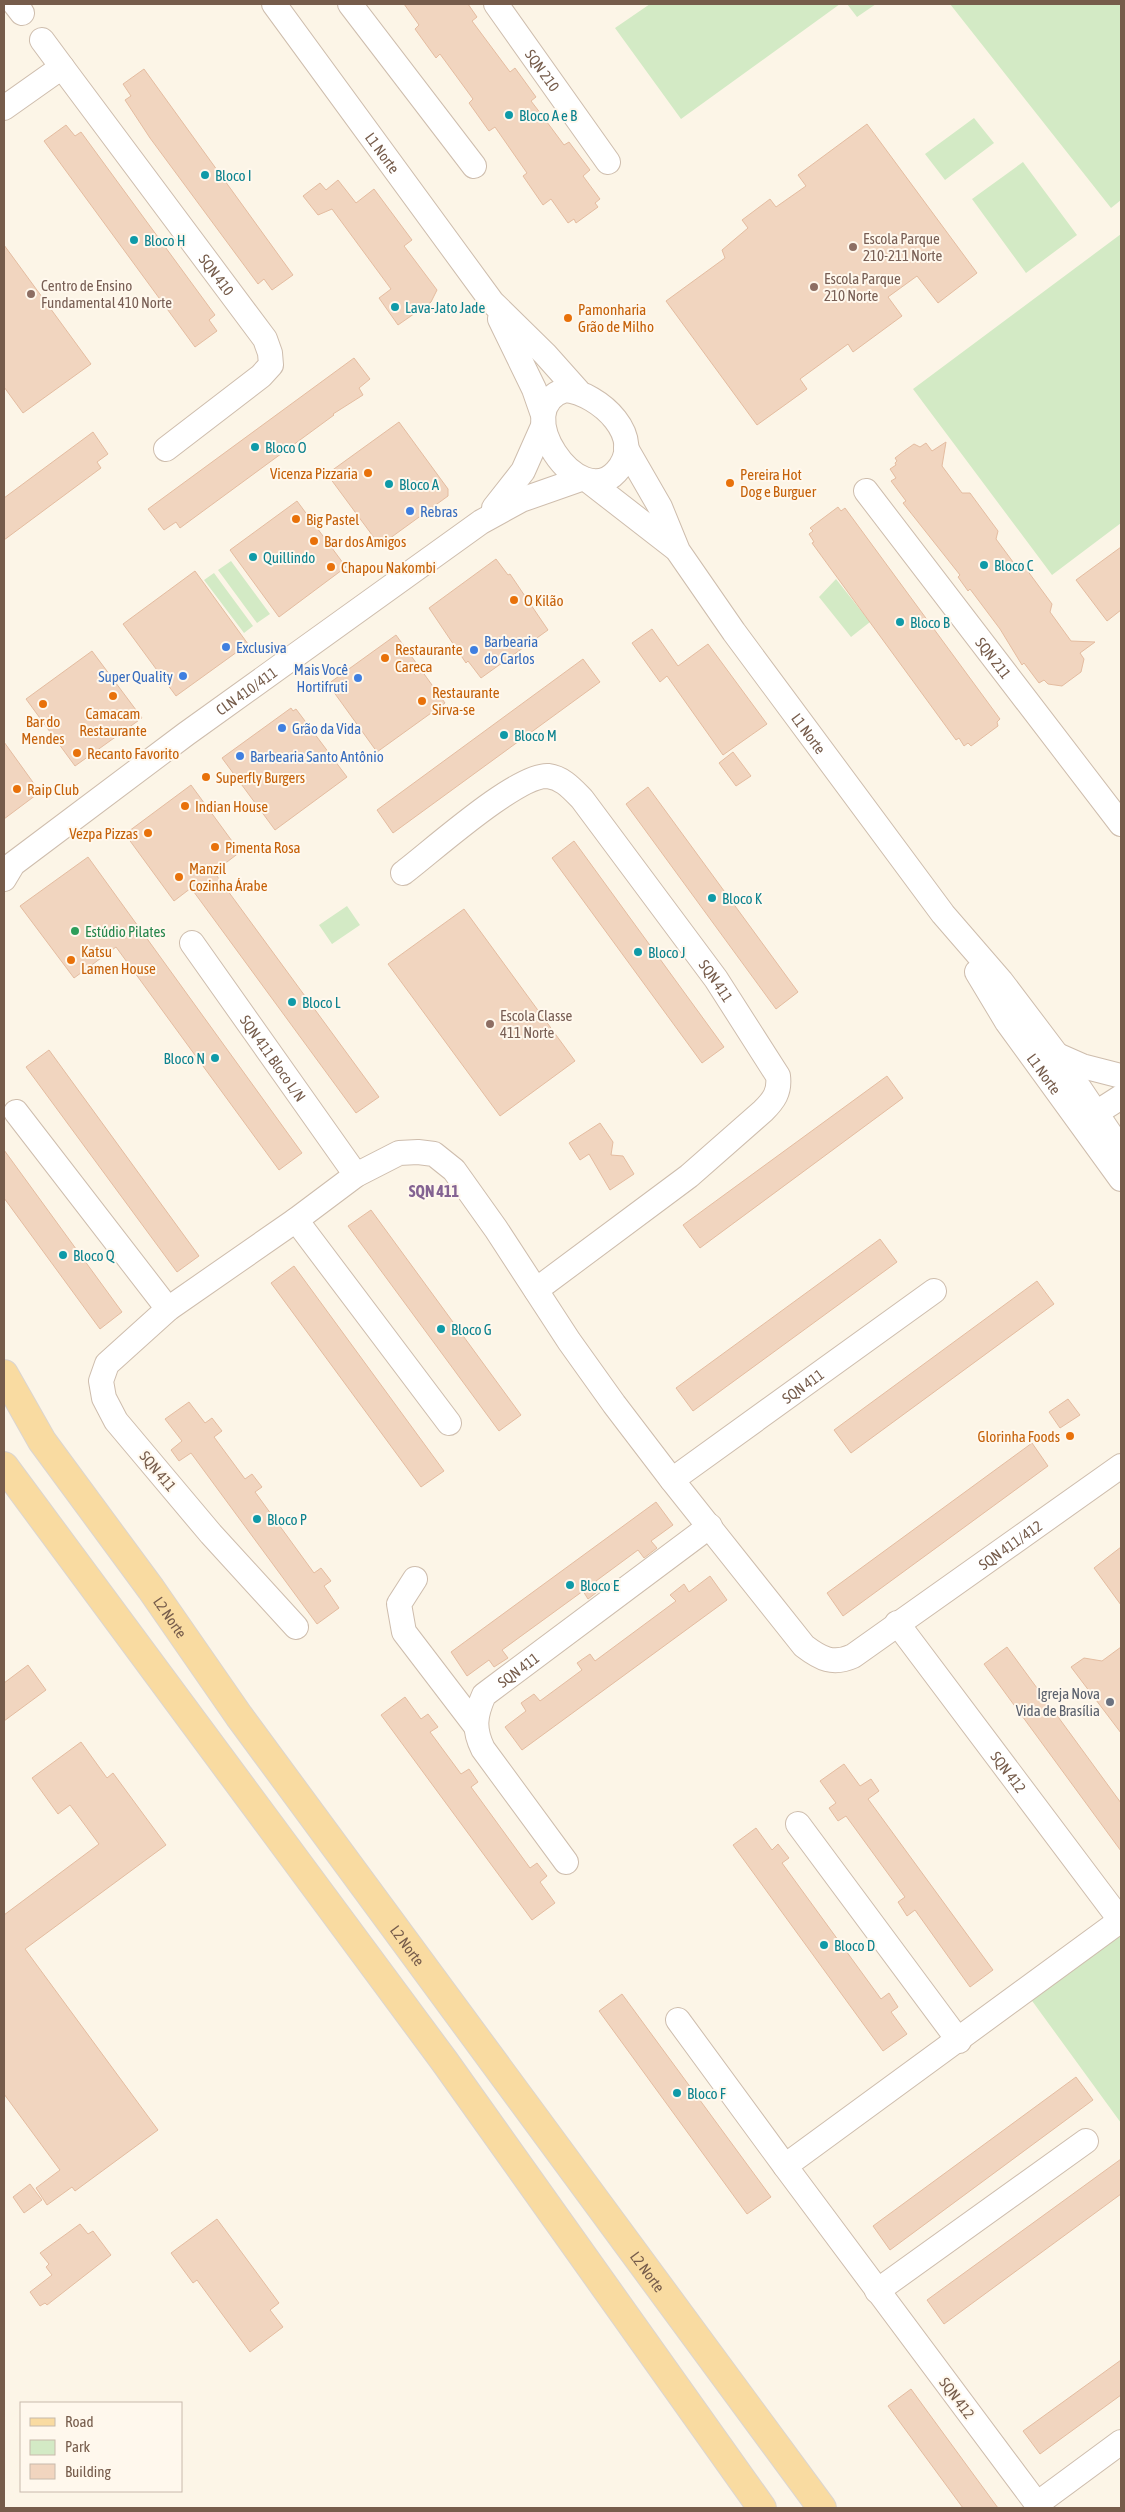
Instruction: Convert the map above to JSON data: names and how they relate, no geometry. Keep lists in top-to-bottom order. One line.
{"streets":{"main road":["L2 Norte"],"street":["SQN 210","L1 Norte","SQN 410","SQN 211","CLN 410/411","SQN 411","SQN 411 Bloco L/N","SQN 411/412","SQN 412"]},"crossings":[["L1 Norte","CLN 410/411"],["SQN 411","SQN 411 Bloco L/N"],["SQN 411","SQN 411/412"],["SQN 411","SQN 412"],["SQN 411/412","SQN 412"]],"districts":["SQN 411"],"places":["Bloco A e B","Bloco I","Bloco H","Escola Parque 210-211 Norte","Escola Parque 210 Norte","Centro de Ensino Fundamental 410 Norte","Lava-Jato Jade","Pamonharia Grão de Milho","Bloco O","Vicenza Pizzaria","Pereira Hot Dog e Burguer","Bloco A","Rebras","Big Pastel","Bar dos Amigos","Quillindo","Bloco C","Chapou Nakombi","O Kilão","Bloco B","Exclusiva","Barbearia do Carlos","Restaurante Careca","Super Quality","Mais Você Hortifruti","Camacam Restaurante","Restaurante Sirva-se","Bar do Mendes","Grão da Vida","Bloco M","Recanto Favorito","Barbearia Santo Antônio","Superfly Burgers","Raip Club","Indian House","Vezpa Pizzas","Pimenta Rosa","Manzil Cozinha Árabe","Bloco K","Estúdio Pilates","Bloco J","Katsu Lamen House","Bloco L","Escola Classe 411 Norte","Bloco N","Bloco Q","Bloco G","Glorinha Foods","Bloco P","Bloco E","Igreja Nova Vida de Brasília","Bloco D","Bloco F"],"legend":["Road","Park","Building"]}
